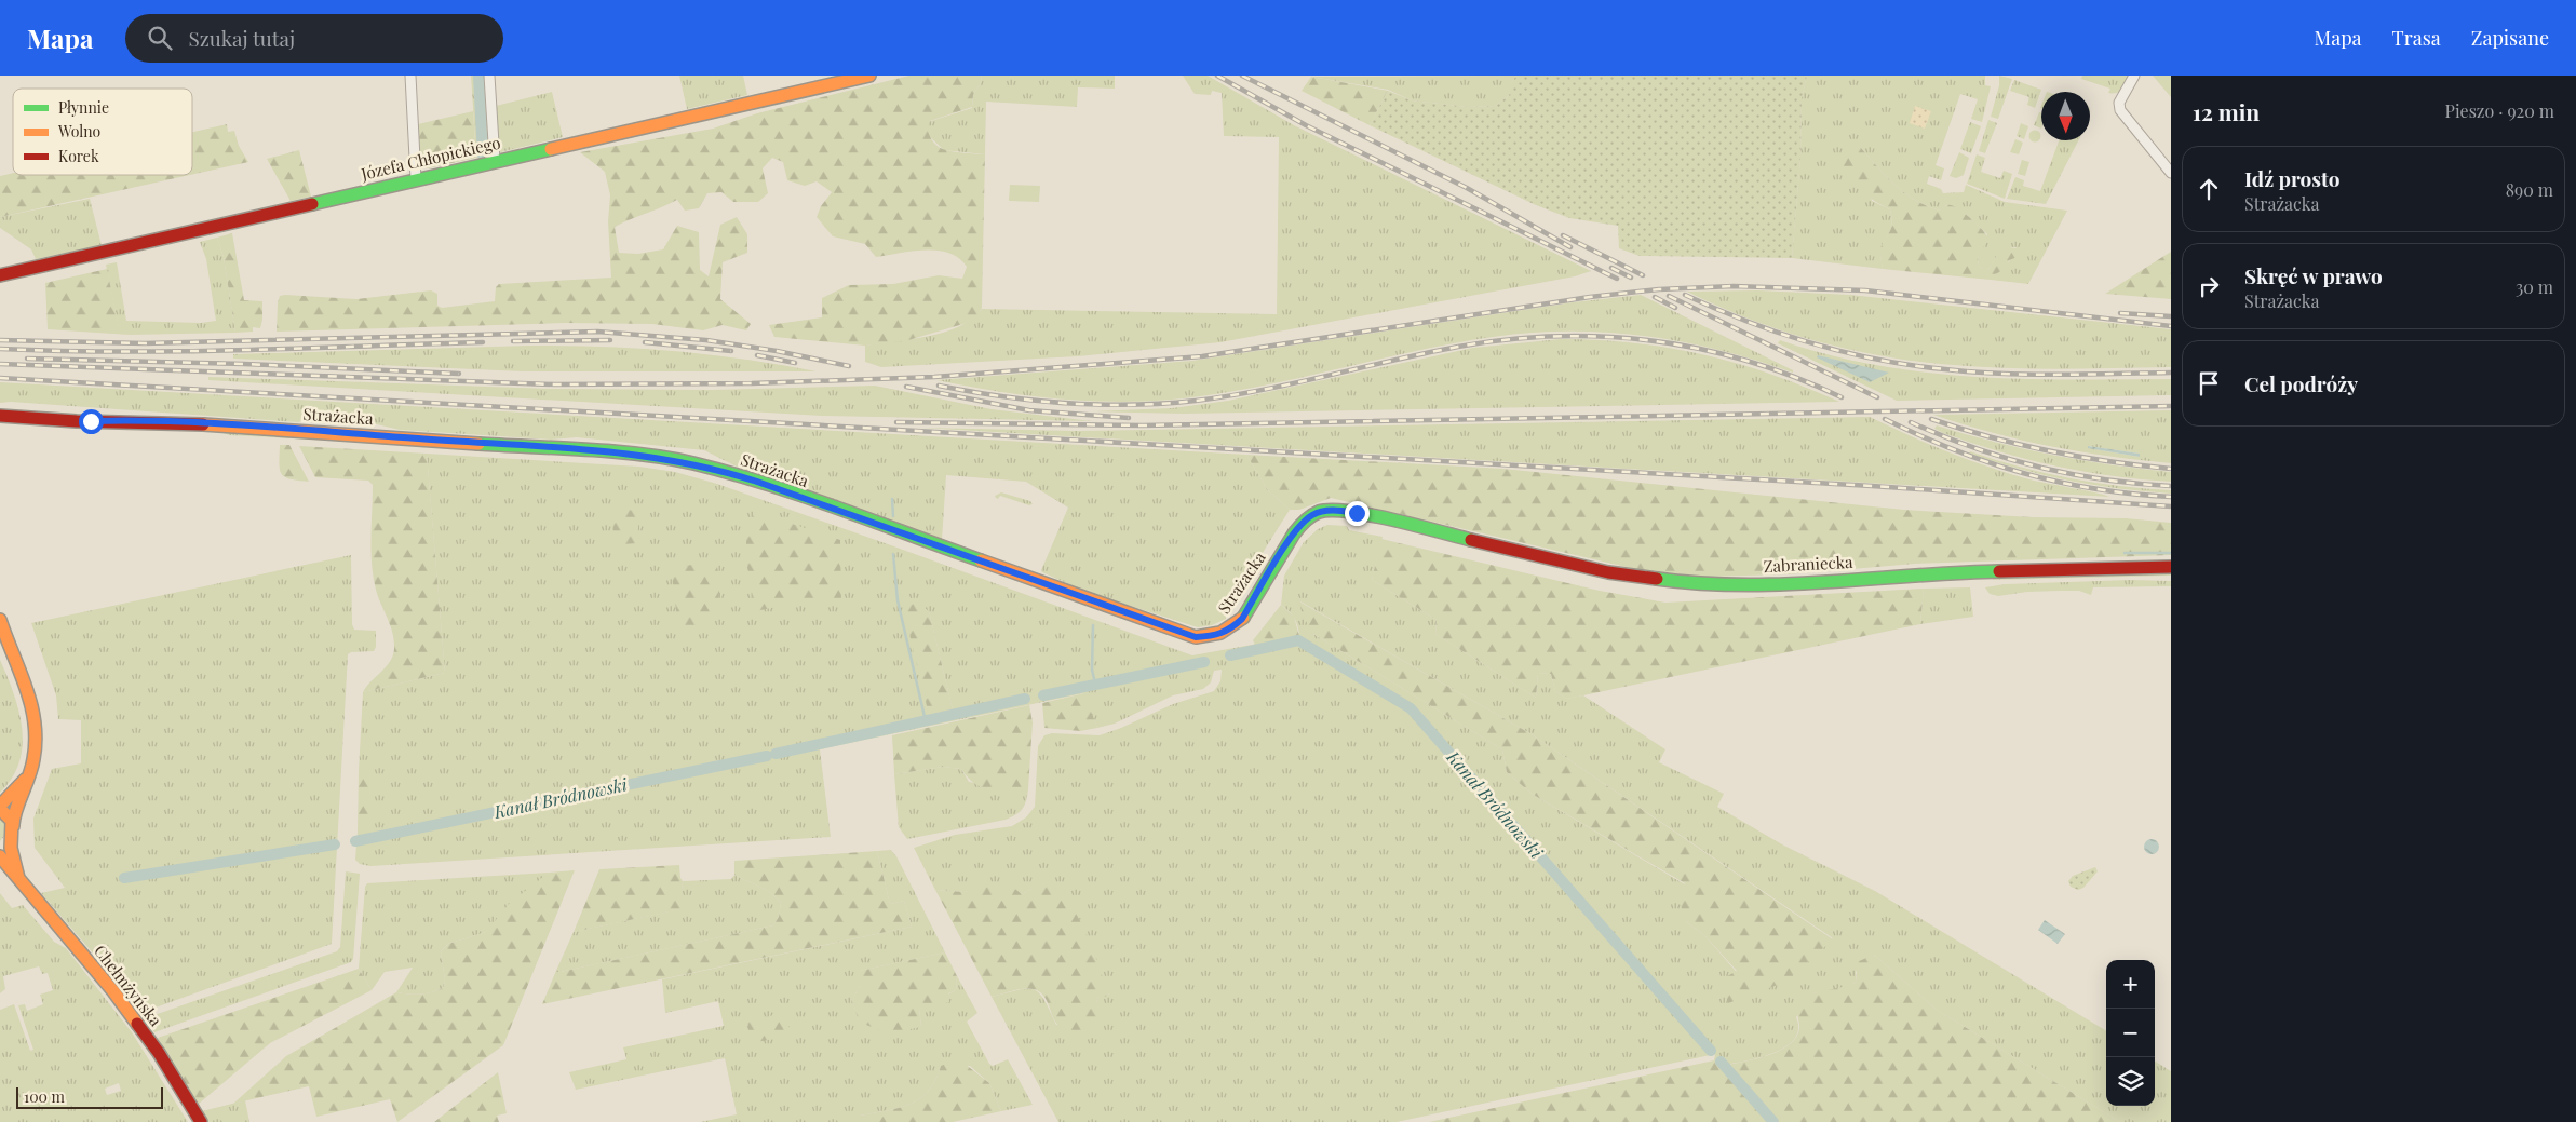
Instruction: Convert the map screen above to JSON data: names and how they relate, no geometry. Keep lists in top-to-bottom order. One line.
{"streets":{"main road":["Józefa Chłopickiego","Strażacka","Zabraniecka","Chełmżyńska"]},"crossings":[["Strażacka","Zabraniecka"]],"water":["Kanał Bródnowski"],"legend":["Płynnie","Wolno","Korek"],"scale_bar":"100 m","north":"bottom","page":{"header":"Mapa","search":"Szukaj tutaj","nav":["Mapa","Trasa","Zapisane"],"heading":["12 min","Pieszo · 920 m"],"list":[["Idź prosto","Strażacka","890 m"],["Skręć w prawo","Strażacka","30 m"],"Cel podróży"],"map_buttons":["+","−"],"scale":"100 m"}}
